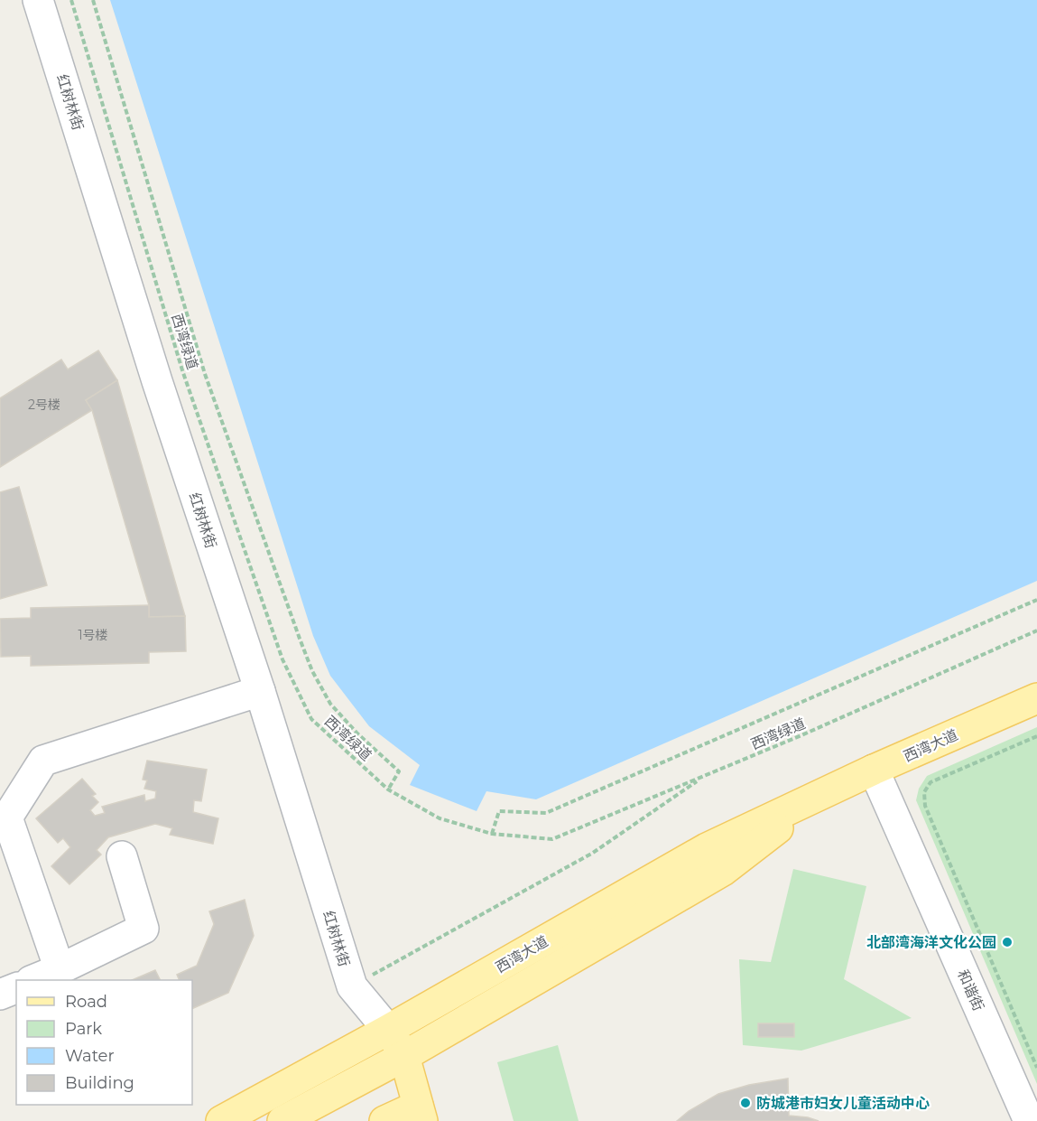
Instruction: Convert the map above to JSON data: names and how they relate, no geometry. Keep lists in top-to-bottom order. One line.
{"streets":{"main road":["西湾大道"],"street":["红树林街","和谐街"],"path":["西湾绿道"]},"crossings":[["红树林街","西湾大道"],["西湾大道","和谐街"]],"places":["北部湾海洋文化公园","防城港市妇女儿童活动中心"],"house_numbers":["2号楼","1号楼"],"legend":["Road","Park","Water","Building"]}
